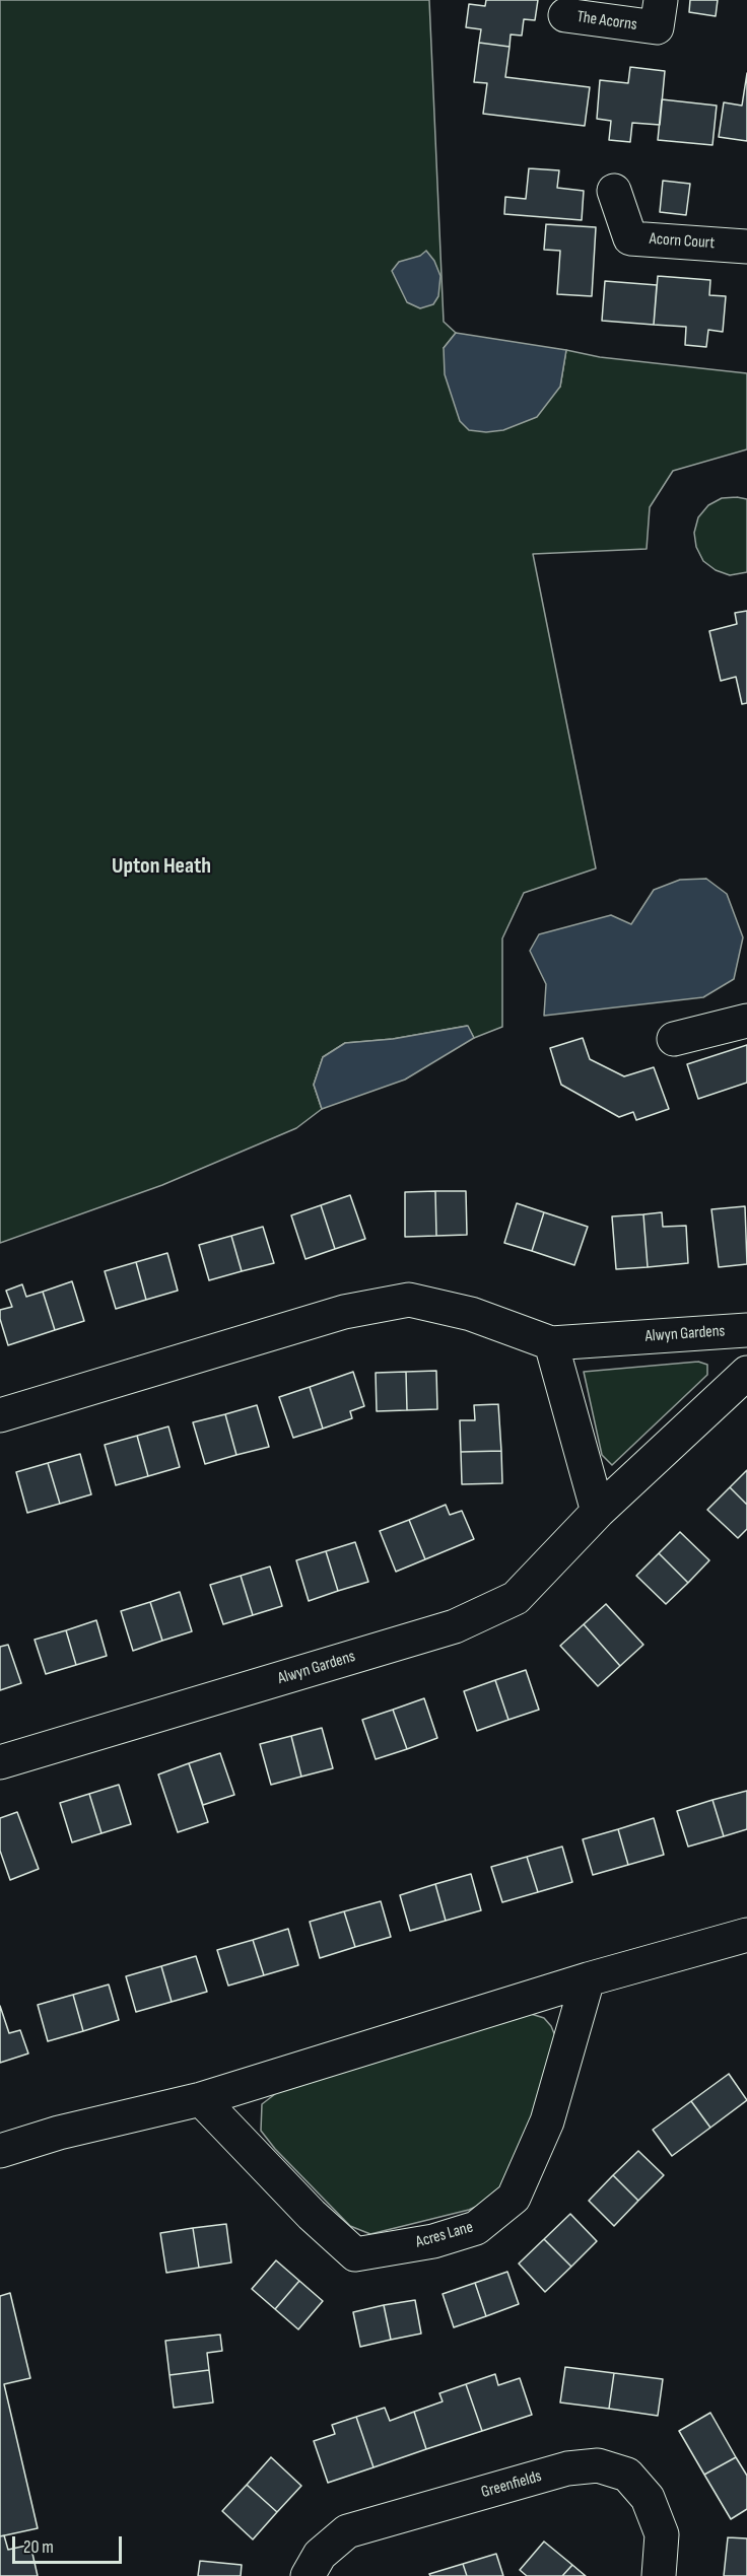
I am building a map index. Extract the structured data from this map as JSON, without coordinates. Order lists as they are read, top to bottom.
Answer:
{
  "streets": {
    "street": [
      "The Acorns",
      "Acorn Court",
      "Alwyn Gardens",
      "Acres Lane",
      "Greenfields"
    ]
  },
  "districts": ["Upton Heath"],
  "scale_bar": "20 m"
}
